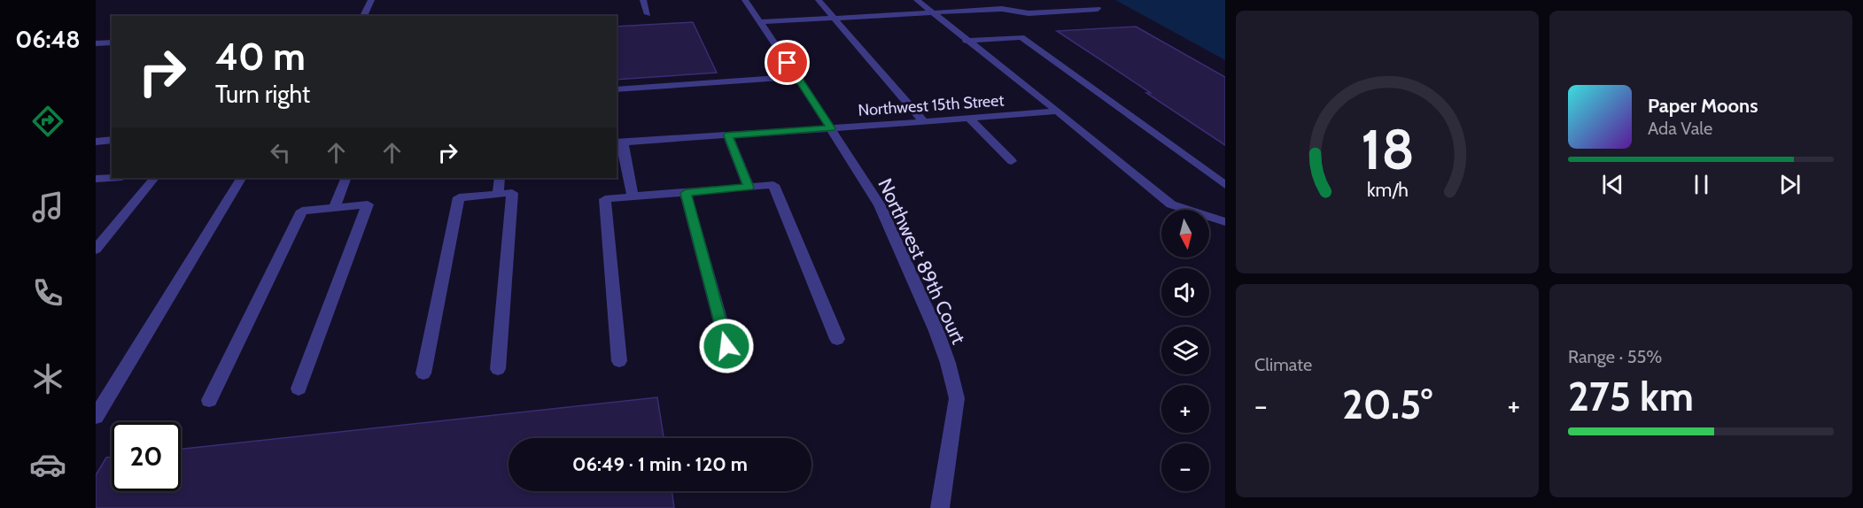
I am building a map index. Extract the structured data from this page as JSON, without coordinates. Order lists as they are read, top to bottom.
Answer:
{
  "streets": {
    "street": ["Northwest 15th Street", "Northwest 89th Court"]
  },
  "crossings": [
    ["Northwest 15th Street", "Northwest 89th Court"]
  ],
  "north": "bottom",
  "page": {
    "tabs": "06:48",
    "turn": ["40 m", "Turn right"],
    "song": ["Paper Moons", "Ada Vale"],
    "map_buttons": ["+", "−"],
    "tile": [
      "Climate",
      ["Range · 55%", "275 km"]
    ],
    "heat": ["−", "20.5°", "+"],
    "limit": "20",
    "trip": "06:49 · 1 min · 120 m",
    "gauge": ["18", "km/h"]
  }
}
